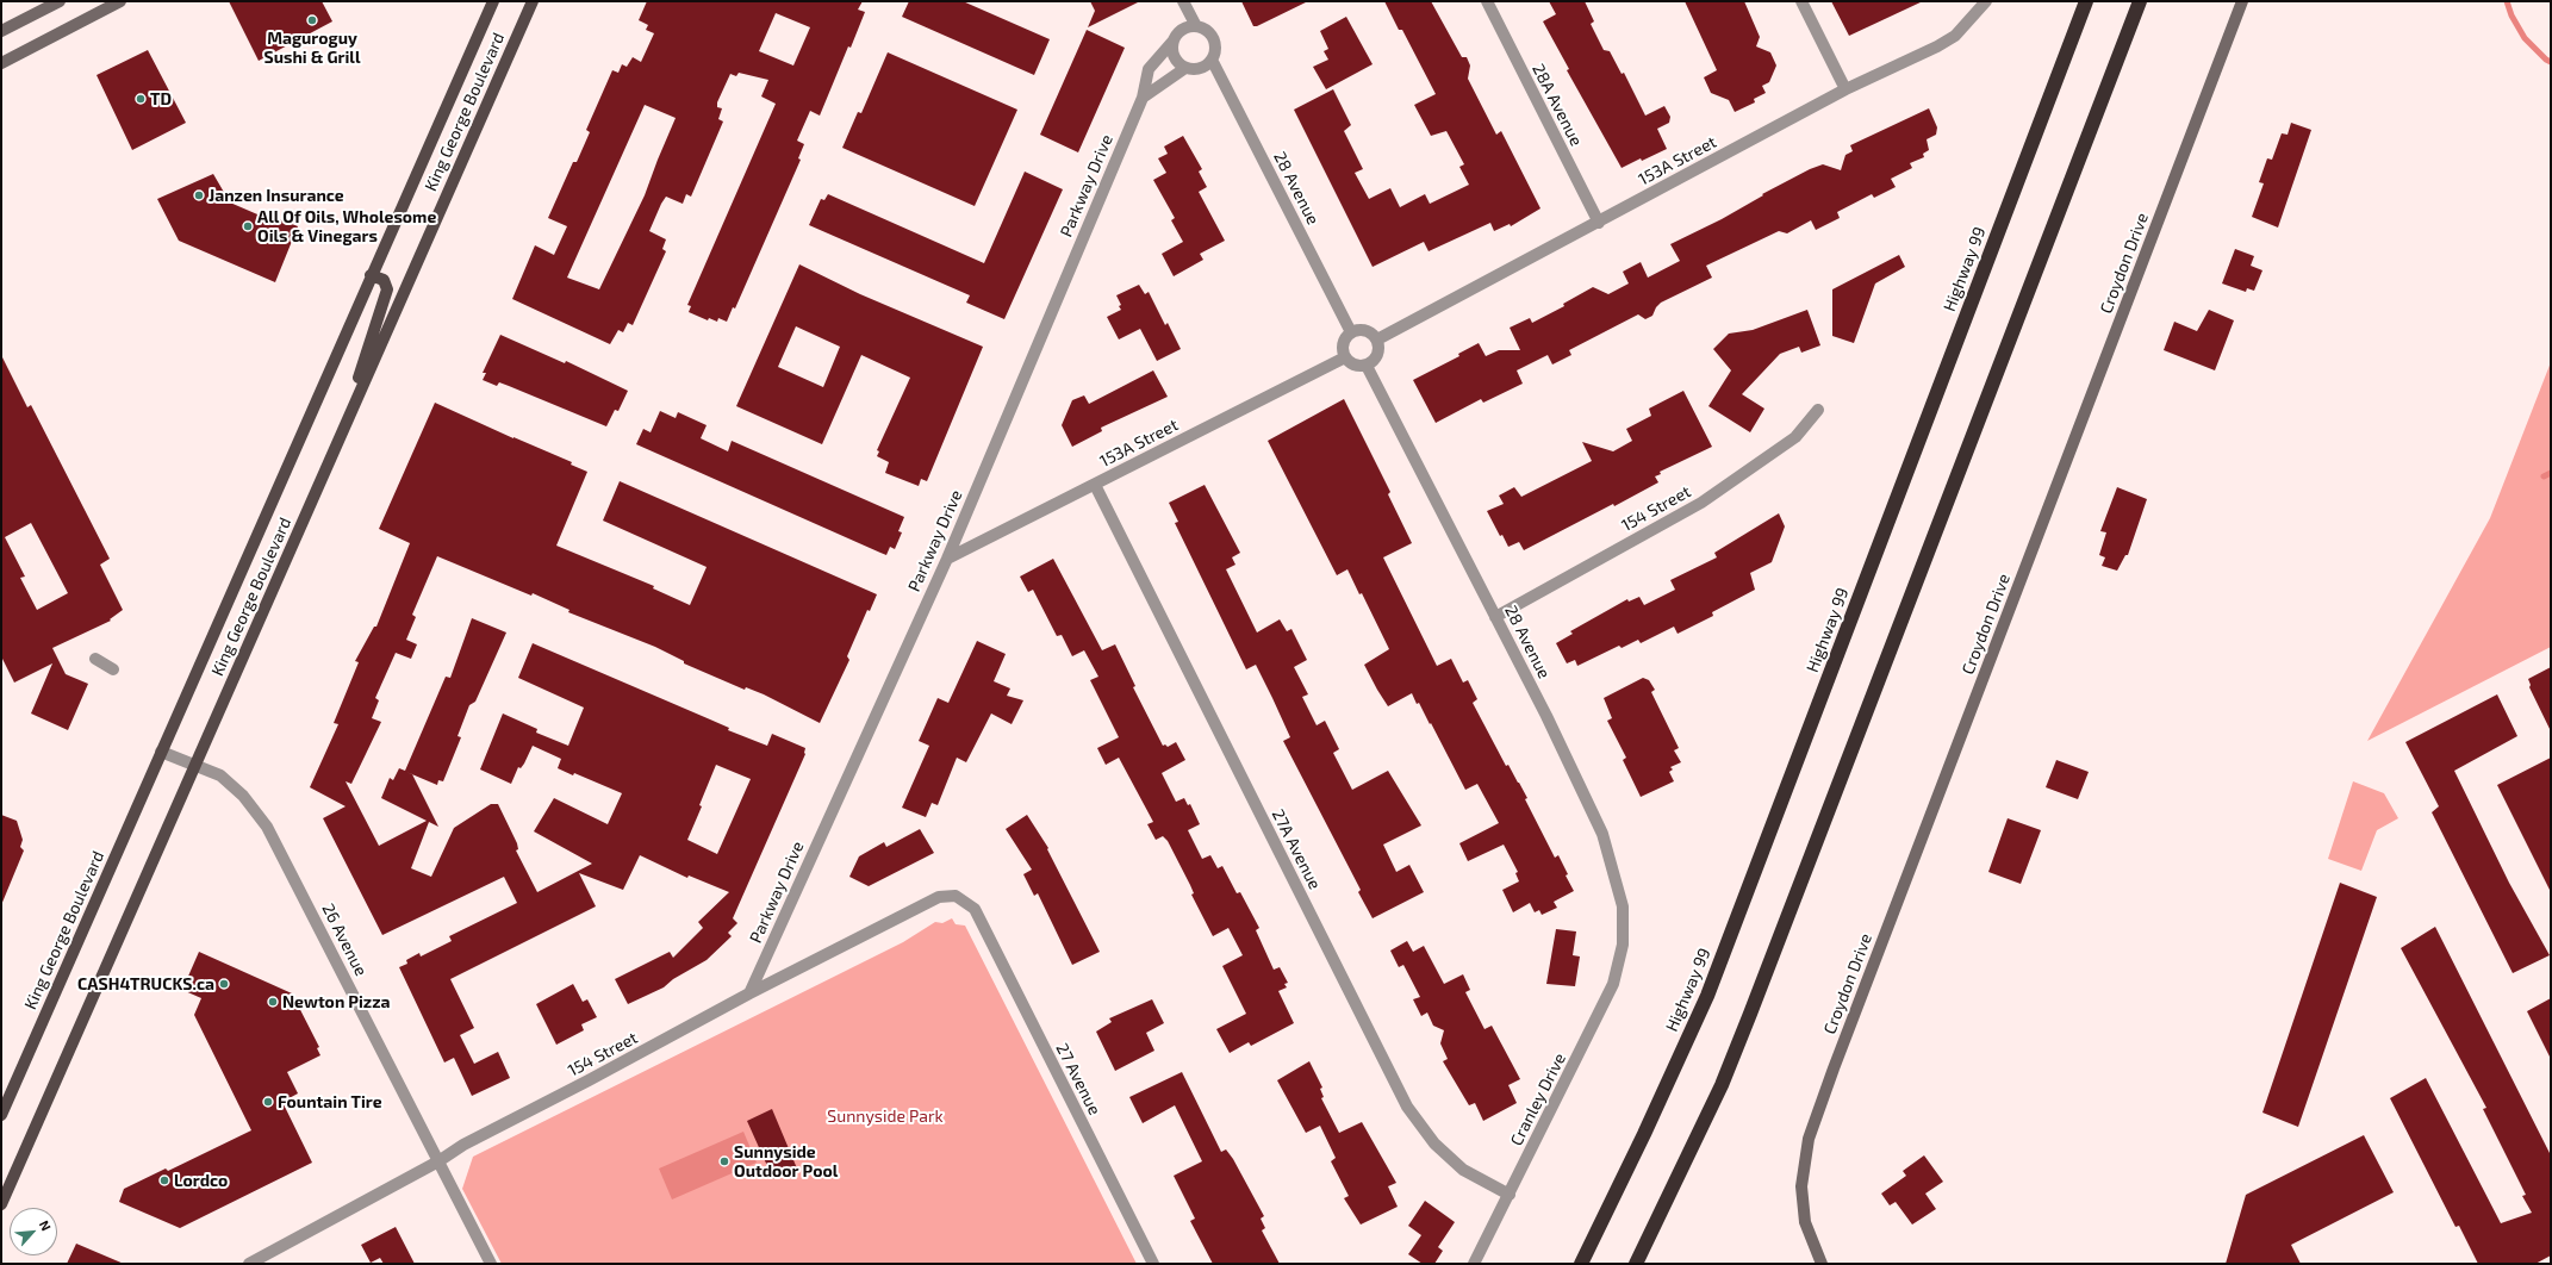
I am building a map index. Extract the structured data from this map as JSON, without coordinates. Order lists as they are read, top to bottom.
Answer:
{
  "streets": {
    "highway": ["Highway 99"],
    "main road": ["King George Boulevard"],
    "street": [
      "28A Avenue",
      "153A Street",
      "Parkway Drive",
      "28 Avenue",
      "Croydon Drive",
      "154 Street",
      "27A Avenue",
      "26 Avenue",
      "27 Avenue",
      "Cranley Drive"
    ]
  },
  "crossings": [
    ["28A Avenue", "153A Street"],
    ["King George Boulevard", "26 Avenue"],
    ["153A Street", "Parkway Drive"],
    ["153A Street", "28 Avenue"],
    ["153A Street", "27A Avenue"],
    ["Parkway Drive", "28 Avenue"],
    ["Parkway Drive", "154 Street"],
    ["28 Avenue", "154 Street"],
    ["28 Avenue", "Cranley Drive"],
    ["154 Street", "26 Avenue"],
    ["154 Street", "27 Avenue"],
    ["27A Avenue", "Cranley Drive"]
  ],
  "parks": ["Sunnyside Park"],
  "places": [
    "Maguroguy Sushi & Grill",
    "TD",
    "Janzen Insurance",
    "All Of Oils, Wholesome Oils & Vinegars",
    "CASH4TRUCKS.ca",
    "Newton Pizza",
    "Fountain Tire",
    "Sunnyside Outdoor Pool",
    "Lordco"
  ],
  "north": "top right"
}
